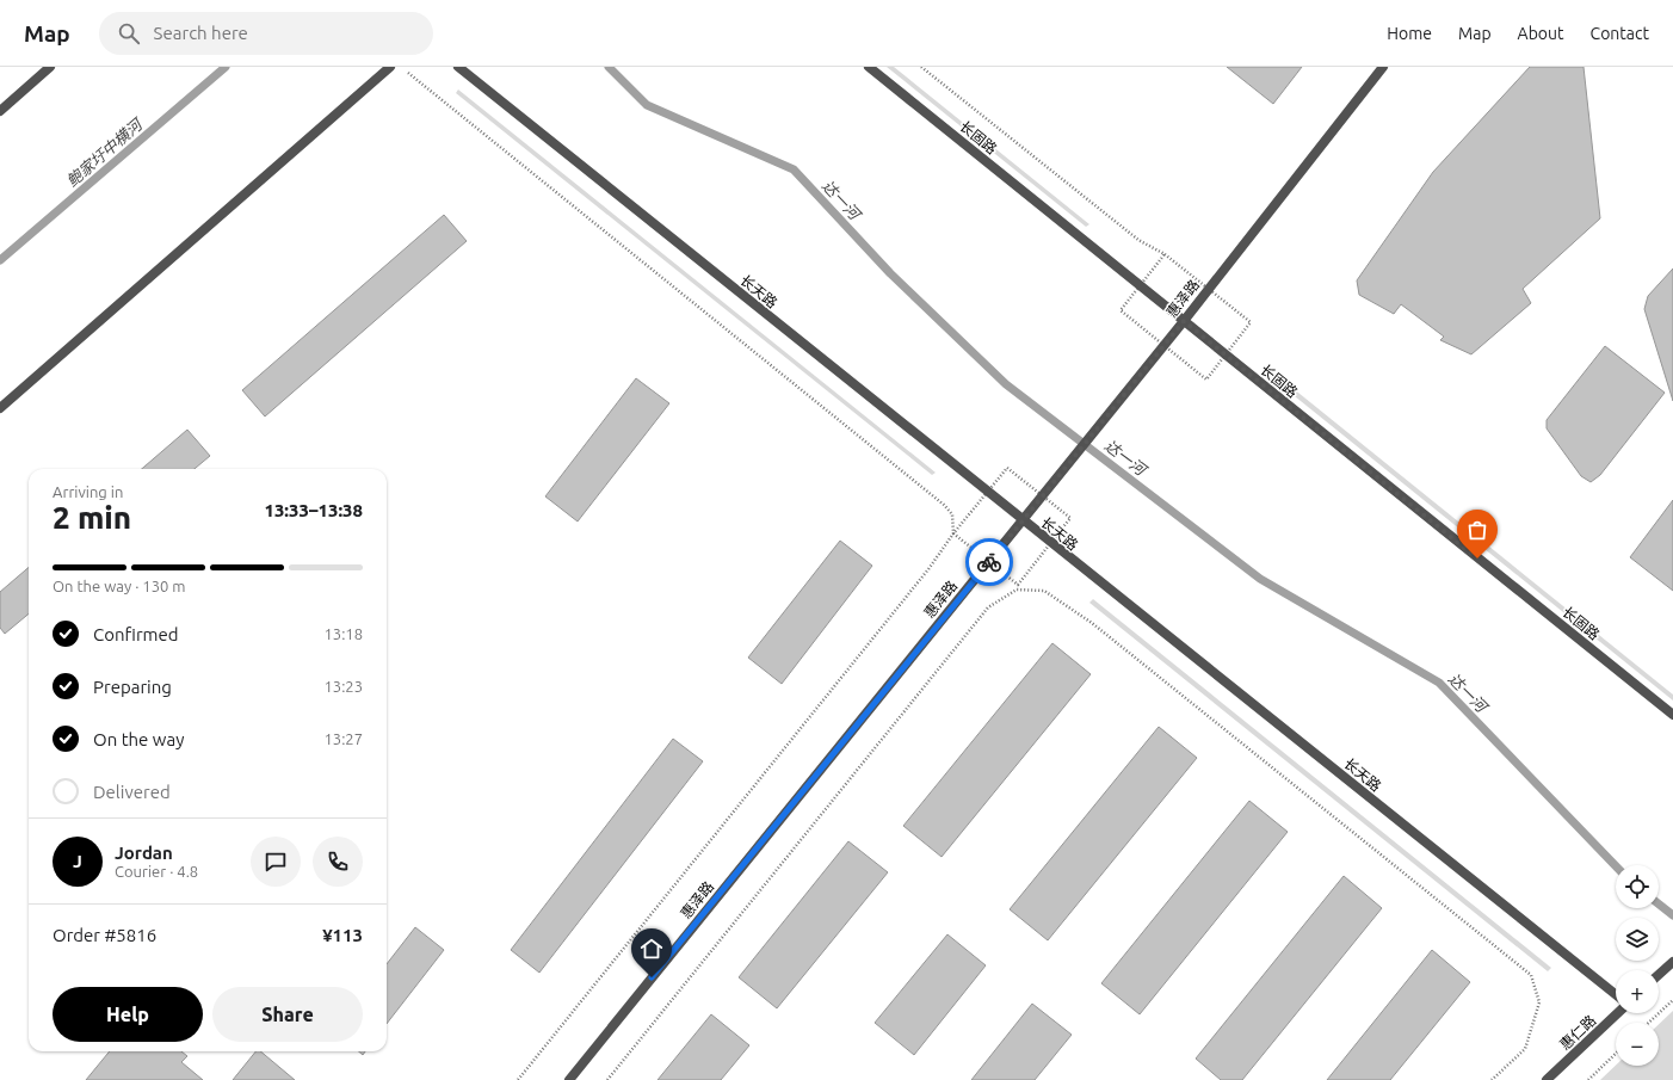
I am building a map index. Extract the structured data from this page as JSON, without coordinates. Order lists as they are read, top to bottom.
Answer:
{
  "streets": {
    "street": [
      "长固路",
      "长天路",
      "惠泽路",
      "惠仁路"
    ]
  },
  "crossings": [
    ["长固路", "惠泽路"],
    ["长天路", "惠泽路"]
  ],
  "water": ["鲍家圩中横河", "达一河"],
  "page": {
    "header": "Map",
    "search": "Search here",
    "nav": [
      "Home",
      "Map",
      "About",
      "Contact"
    ],
    "heading": ["2 min", "Arriving in", "13:33–13:38"],
    "panel": [
      "Jordan",
      "Courier · 4.8",
      "Order #5816",
      "¥113"
    ],
    "bar": "On the way · 130 m",
    "list": [
      ["Confirmed", "13:18"],
      ["Preparing", "13:23"],
      ["On the way", "13:27"],
      "Delivered"
    ],
    "round": "J",
    "map_buttons": ["+", "−"],
    "buttons": ["Help", "Share"]
  }
}
